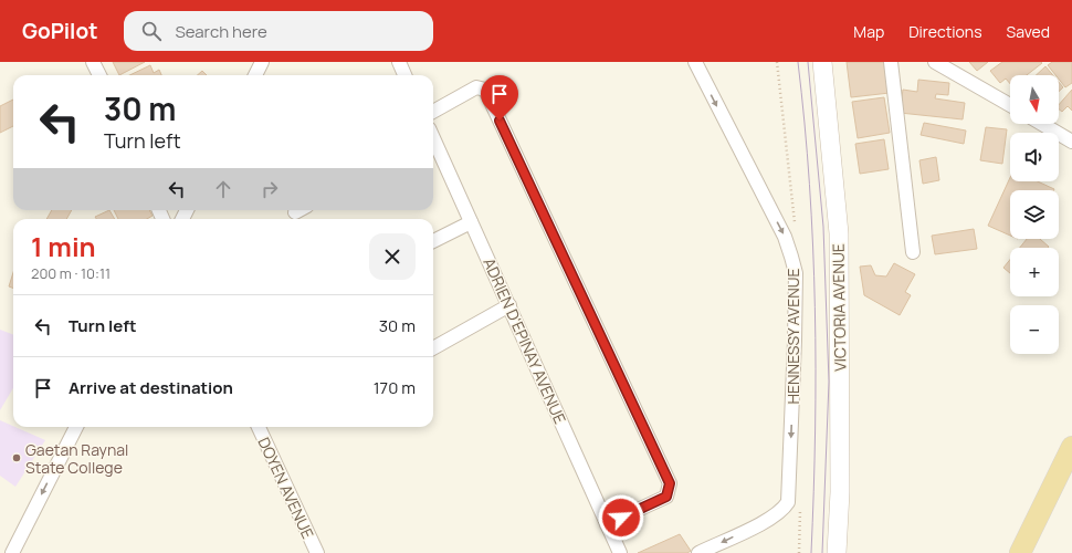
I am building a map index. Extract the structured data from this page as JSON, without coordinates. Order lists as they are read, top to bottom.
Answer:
{
  "streets": {
    "main road": ["VICTORIA AVENUE"],
    "street": ["HENNESSY AVENUE", "ADRIEN D'EPINAY AVENUE", "DOYEN AVENUE"]
  },
  "one_way": ["HENNESSY AVENUE"],
  "places": ["Gaetan Raynal State College"],
  "north": "bottom",
  "page": {
    "header": "GoPilot",
    "search": "Search here",
    "nav": ["Map", "Directions", "Saved"],
    "map_buttons": ["+", "−"],
    "turn": ["30 m", "Turn left"],
    "heading": ["1 min", "200 m · 10:11"],
    "list": [
      {
        "name": "Turn left",
        "value": "30 m"
      },
      {
        "name": "Arrive at destination",
        "value": "170 m"
      }
    ]
  }
}
